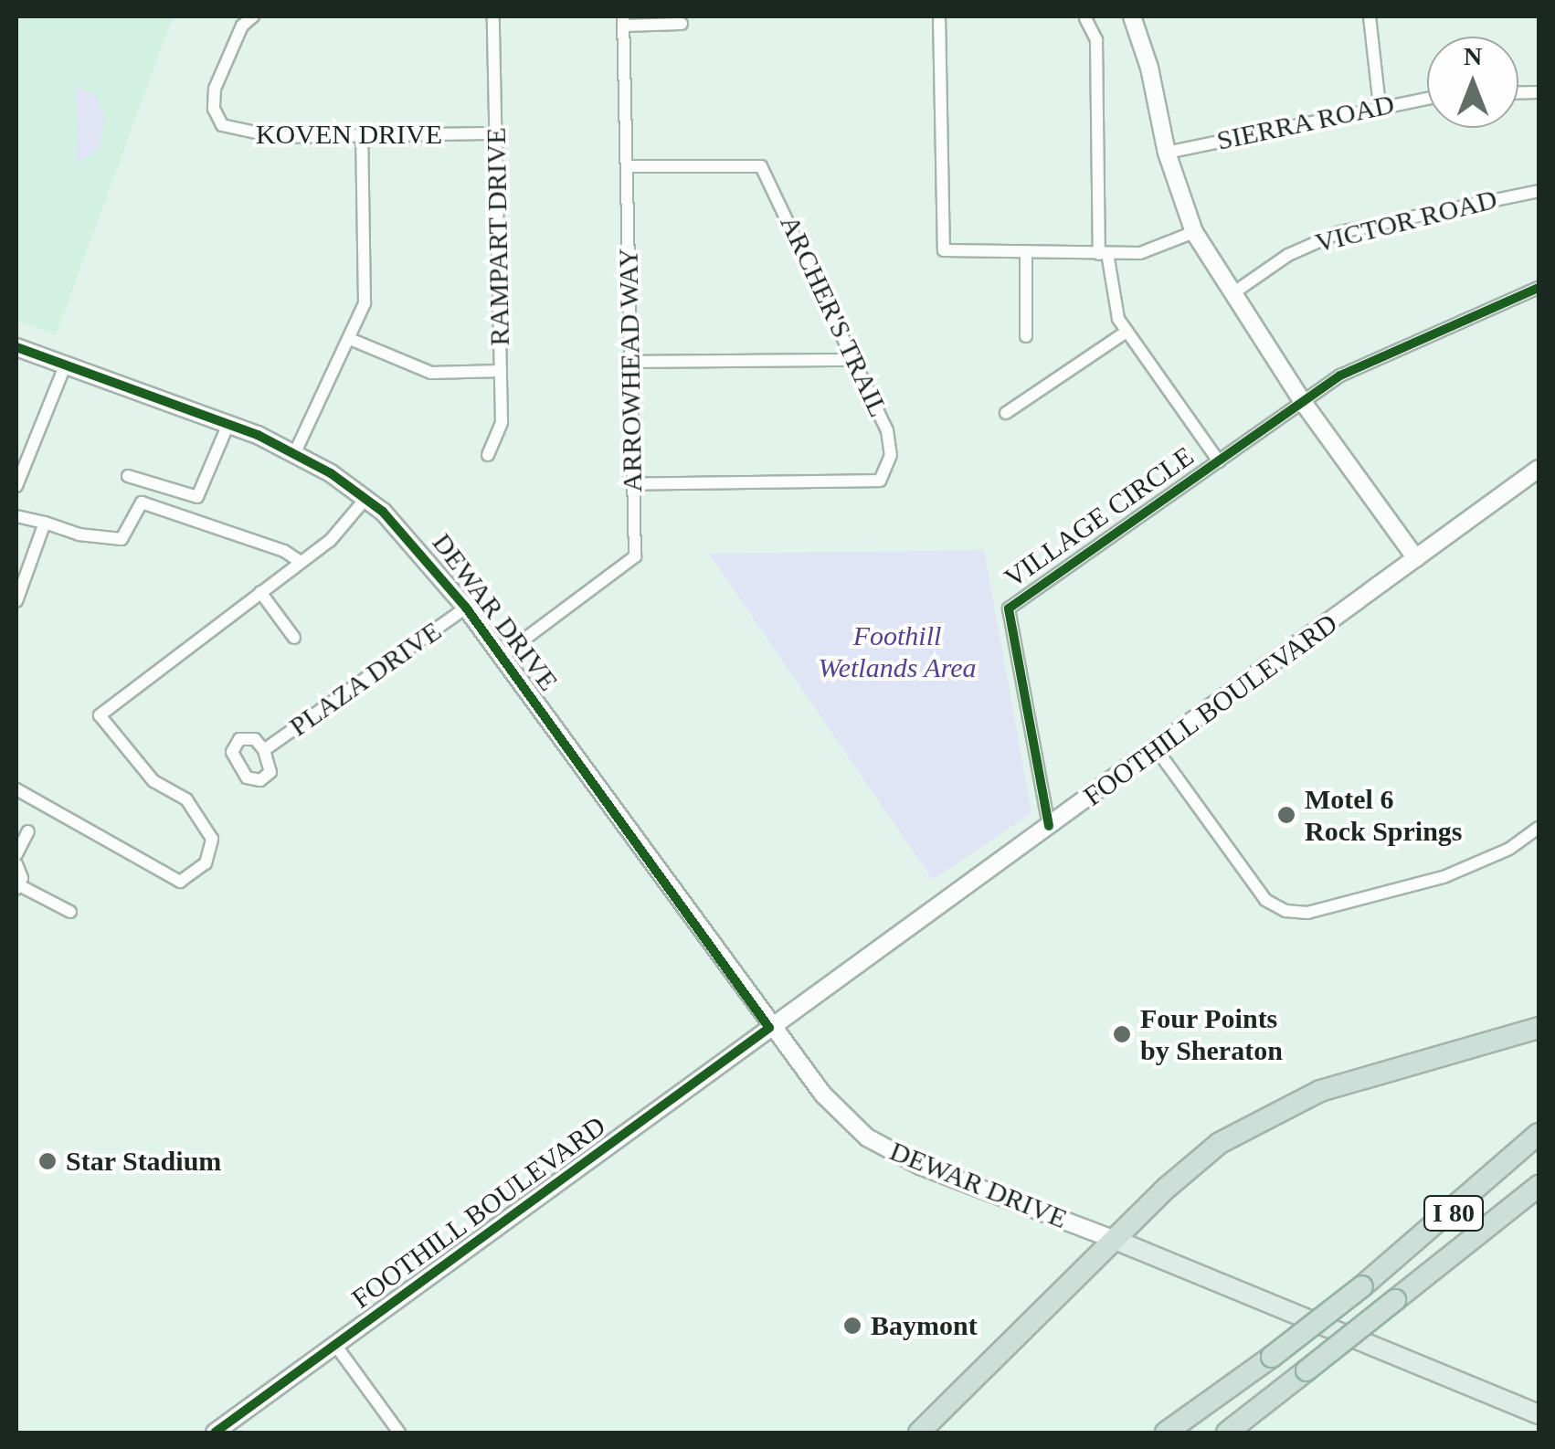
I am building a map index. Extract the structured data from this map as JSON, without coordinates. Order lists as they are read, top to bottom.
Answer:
{
  "streets": {
    "highway": ["I 80"],
    "main road": ["DEWAR DRIVE"],
    "street": [
      "SIERRA ROAD",
      "KOVEN DRIVE",
      "VICTOR ROAD",
      "RAMPART DRIVE",
      "ARCHER'S TRAIL",
      "ARROWHEAD WAY",
      "VILLAGE CIRCLE",
      "PLAZA DRIVE",
      "FOOTHILL BOULEVARD"
    ]
  },
  "crossings": [
    ["KOVEN DRIVE", "RAMPART DRIVE"],
    ["ARCHER'S TRAIL", "ARROWHEAD WAY"],
    ["ARROWHEAD WAY", "DEWAR DRIVE"],
    ["VILLAGE CIRCLE", "FOOTHILL BOULEVARD"],
    ["DEWAR DRIVE", "PLAZA DRIVE"],
    ["DEWAR DRIVE", "FOOTHILL BOULEVARD"]
  ],
  "parks": ["Foothill Wetlands Area"],
  "places": [
    "Motel 6 Rock Springs",
    "Four Points by Sheraton",
    "Star Stadium",
    "Baymont"
  ],
  "north": "top"
}
